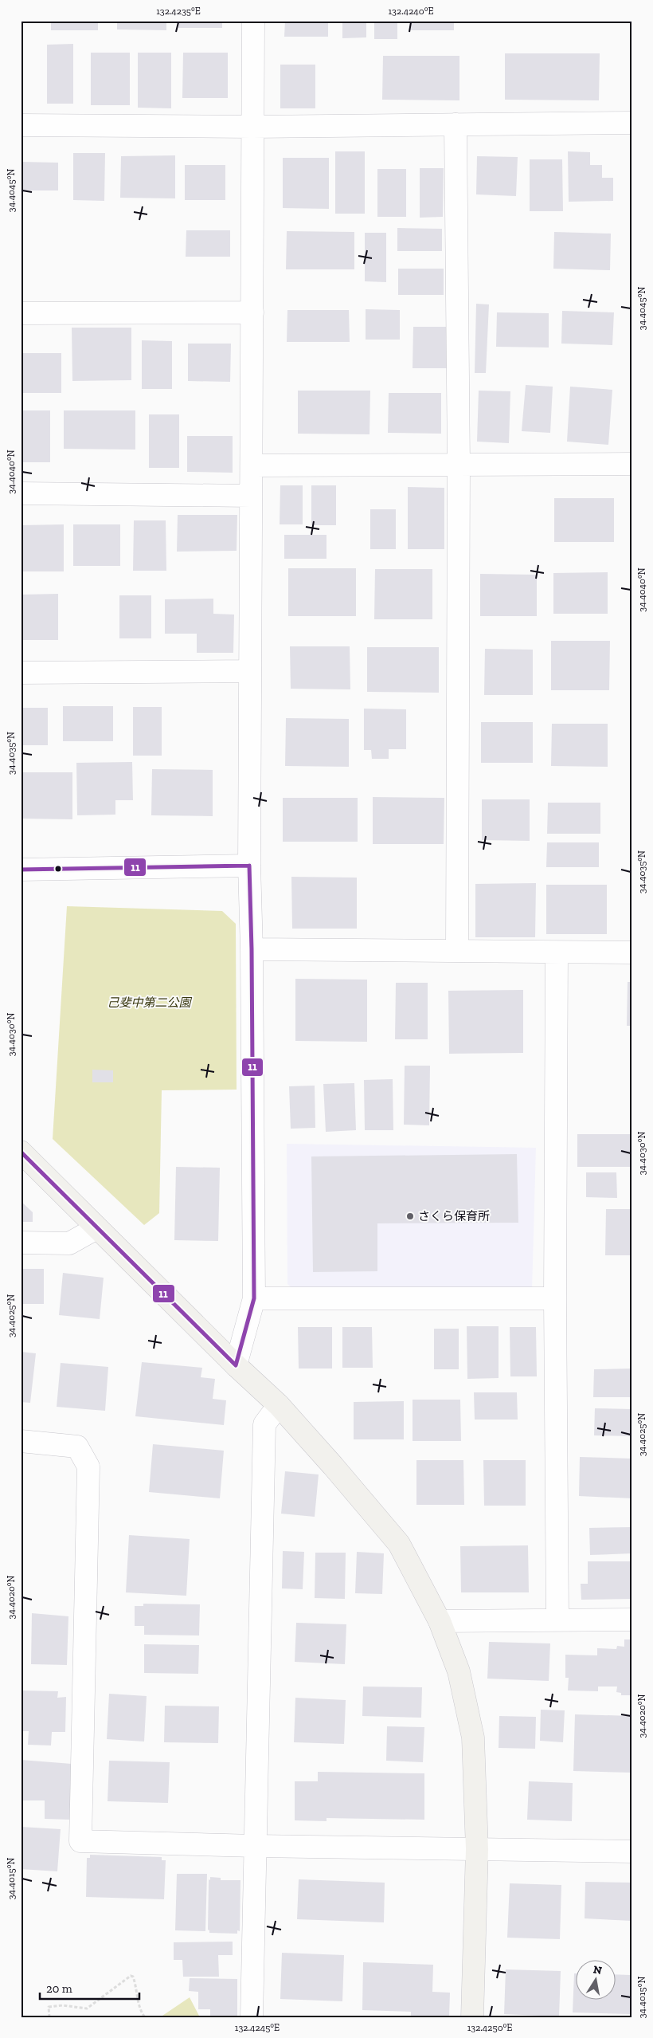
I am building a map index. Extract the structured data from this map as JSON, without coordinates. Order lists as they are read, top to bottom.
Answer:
{
  "parks": ["己斐中第二公園"],
  "places": ["さくら保育所"],
  "lines": ["transit line 11"],
  "scale_bar": "20 m",
  "north": "top",
  "coordinates": [
    "132.4235°E",
    "132.4240°E",
    "34.4045°N",
    "34.4040°N",
    "34.4035°N",
    "34.4030°N",
    "34.4025°N",
    "34.4020°N",
    "34.4015°N",
    "132.4245°E",
    "132.4250°E"
  ]
}
